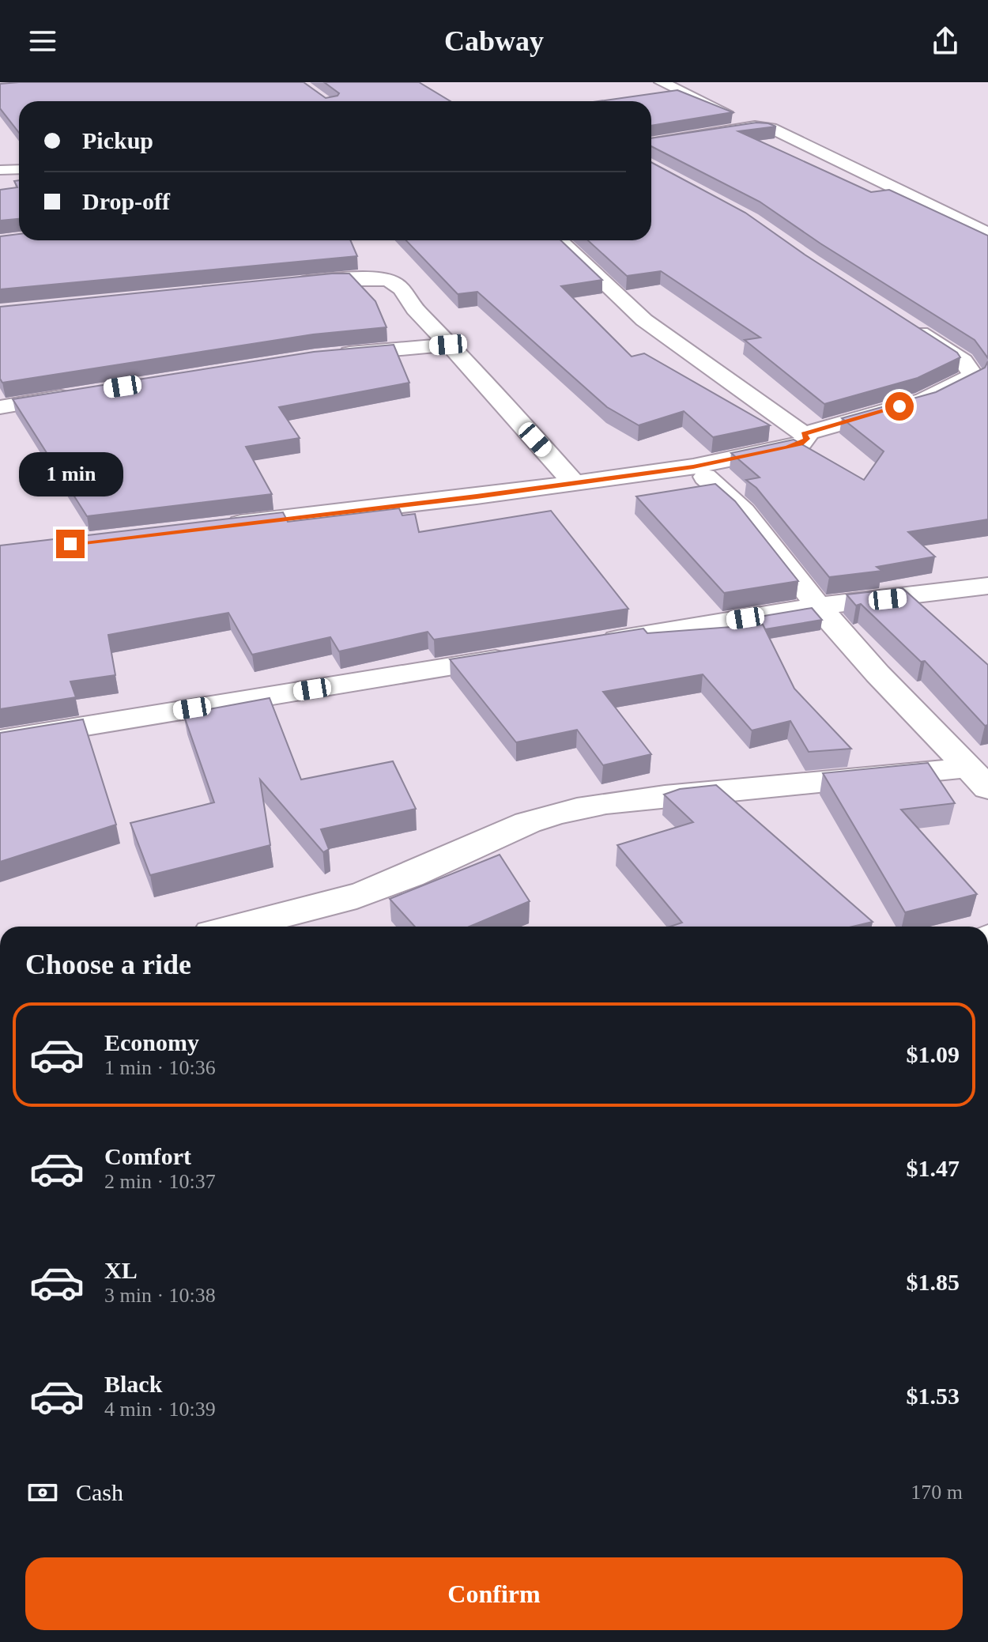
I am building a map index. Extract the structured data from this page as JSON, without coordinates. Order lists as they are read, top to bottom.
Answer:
{
  "page": {
    "header": "Cabway",
    "banner": ["Pickup", "Drop-off"],
    "bubble": "1 min",
    "heading": "Choose a ride",
    "list": [
      {
        "name": "Economy",
        "note": "1 min · 10:36",
        "value": "$1.09"
      },
      {
        "name": "Comfort",
        "note": "2 min · 10:37",
        "value": "$1.47"
      },
      {
        "name": "XL",
        "note": "3 min · 10:38",
        "value": "$1.85"
      },
      {
        "name": "Black",
        "note": "4 min · 10:39",
        "value": "$1.53"
      }
    ],
    "pay": ["Cash", "170 m"],
    "buttons": "Confirm"
  }
}
